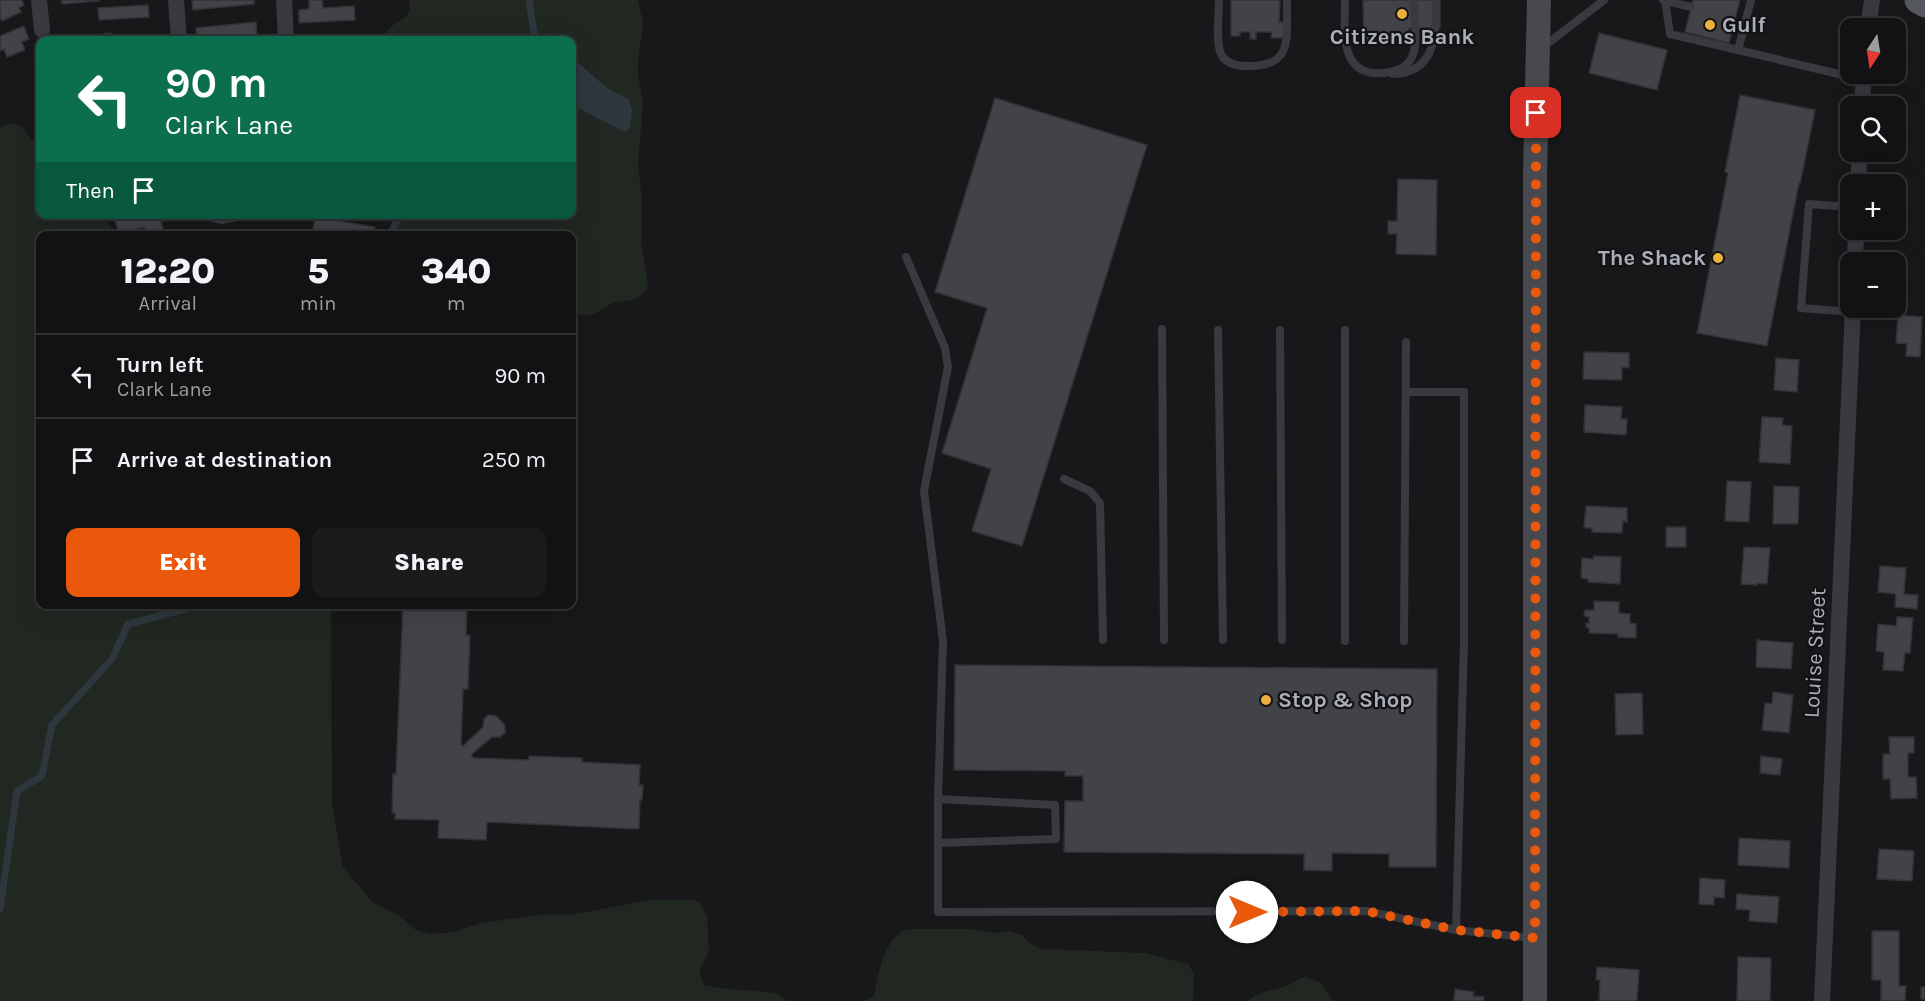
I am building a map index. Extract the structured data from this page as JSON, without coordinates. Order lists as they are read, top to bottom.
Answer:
{
  "streets": {
    "street": ["Louise Street"]
  },
  "places": [
    "Citizens Bank",
    "Gulf",
    "The Shack",
    "Stop & Shop"
  ],
  "north": "bottom",
  "page": {
    "map_buttons": ["+", "−"],
    "turn": ["90 m", "Clark Lane"],
    "then": "Then",
    "eta": [
      "12:20",
      "Arrival",
      "5",
      "min",
      "340",
      "m"
    ],
    "list": [
      {
        "name": "Turn left",
        "note": "Clark Lane",
        "value": "90 m"
      },
      {
        "name": "Arrive at destination",
        "value": "250 m"
      }
    ],
    "buttons": ["Exit", "Share"]
  }
}
